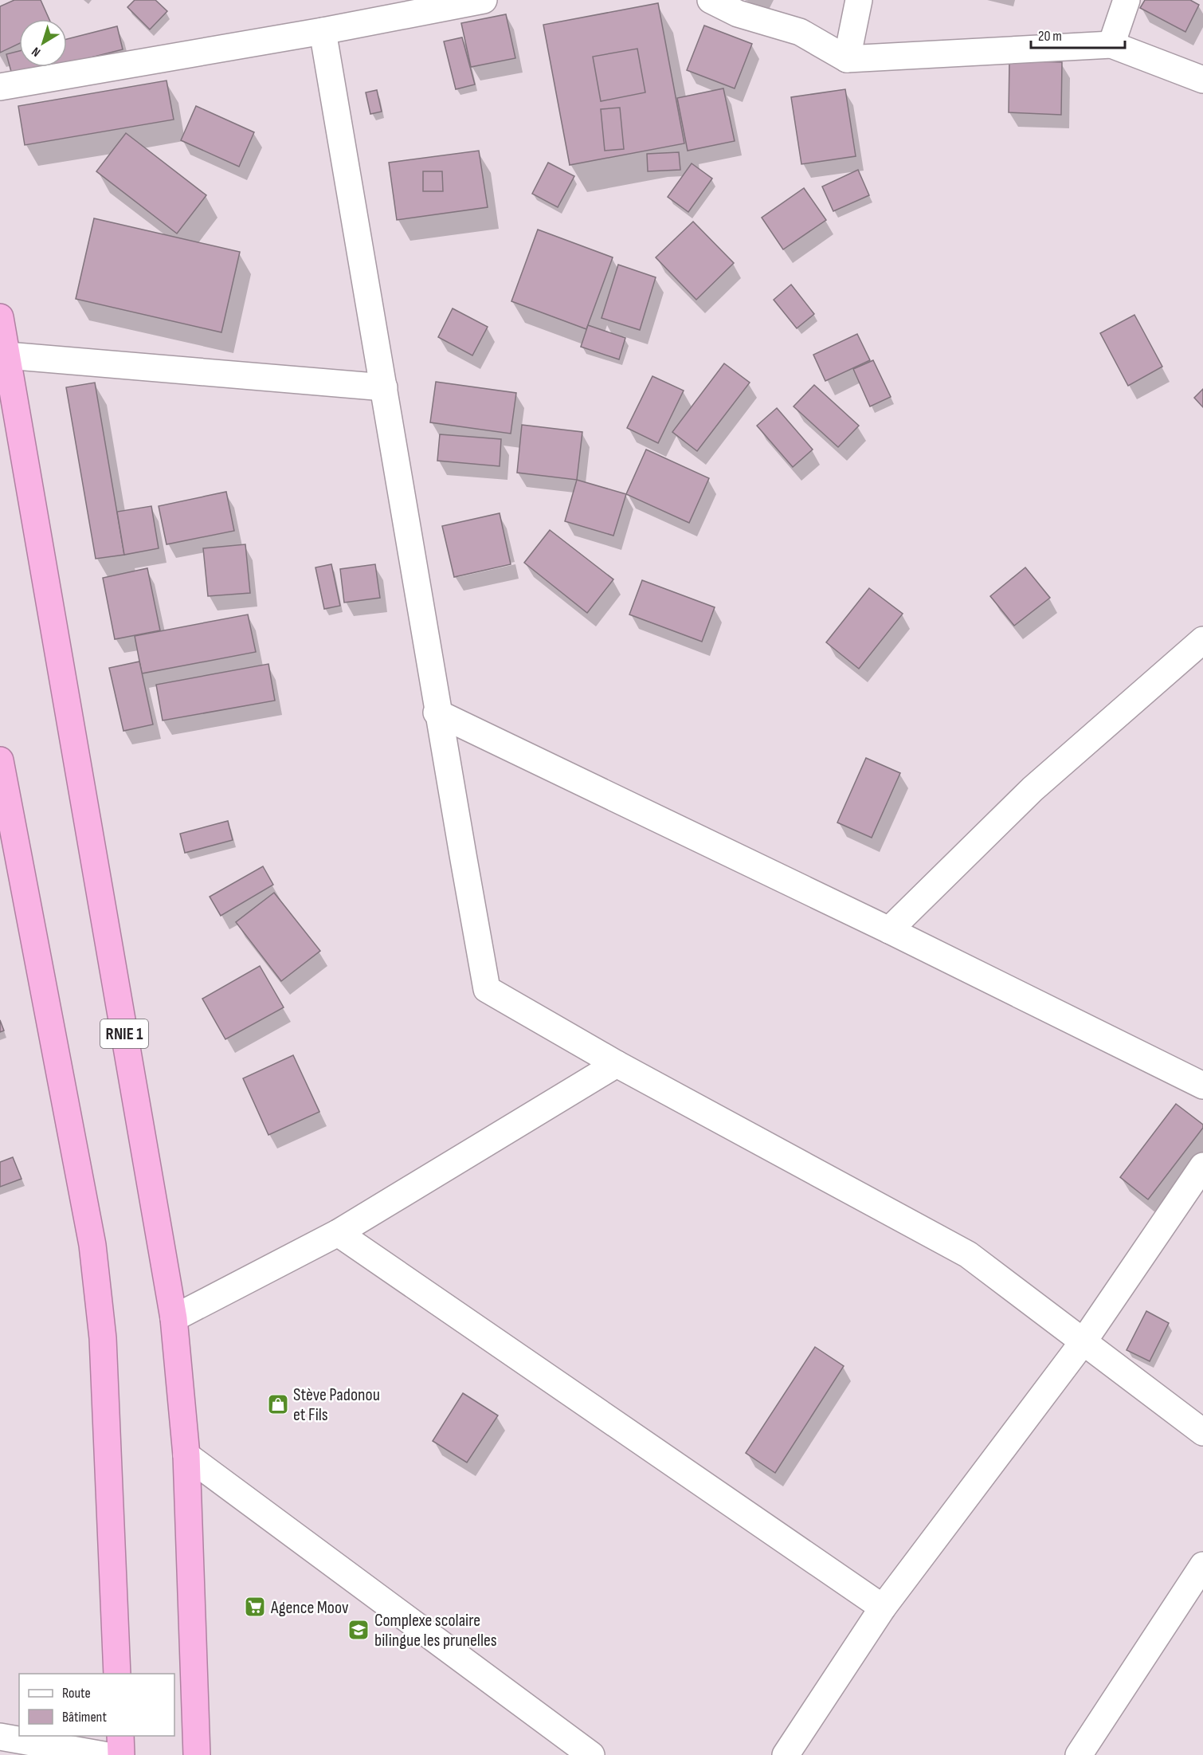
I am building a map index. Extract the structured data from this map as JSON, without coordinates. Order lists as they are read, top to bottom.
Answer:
{
  "streets": {
    "highway": ["RNIE 1"]
  },
  "places": {
    "shop": ["Stève Padonou et Fils"],
    "supermarket": ["Agence Moov"],
    "school or university": ["Complexe scolaire bilingue les prunelles"]
  },
  "legend": ["Route", "Bâtiment"],
  "scale_bar": "20 m",
  "north": "bottom left"
}
